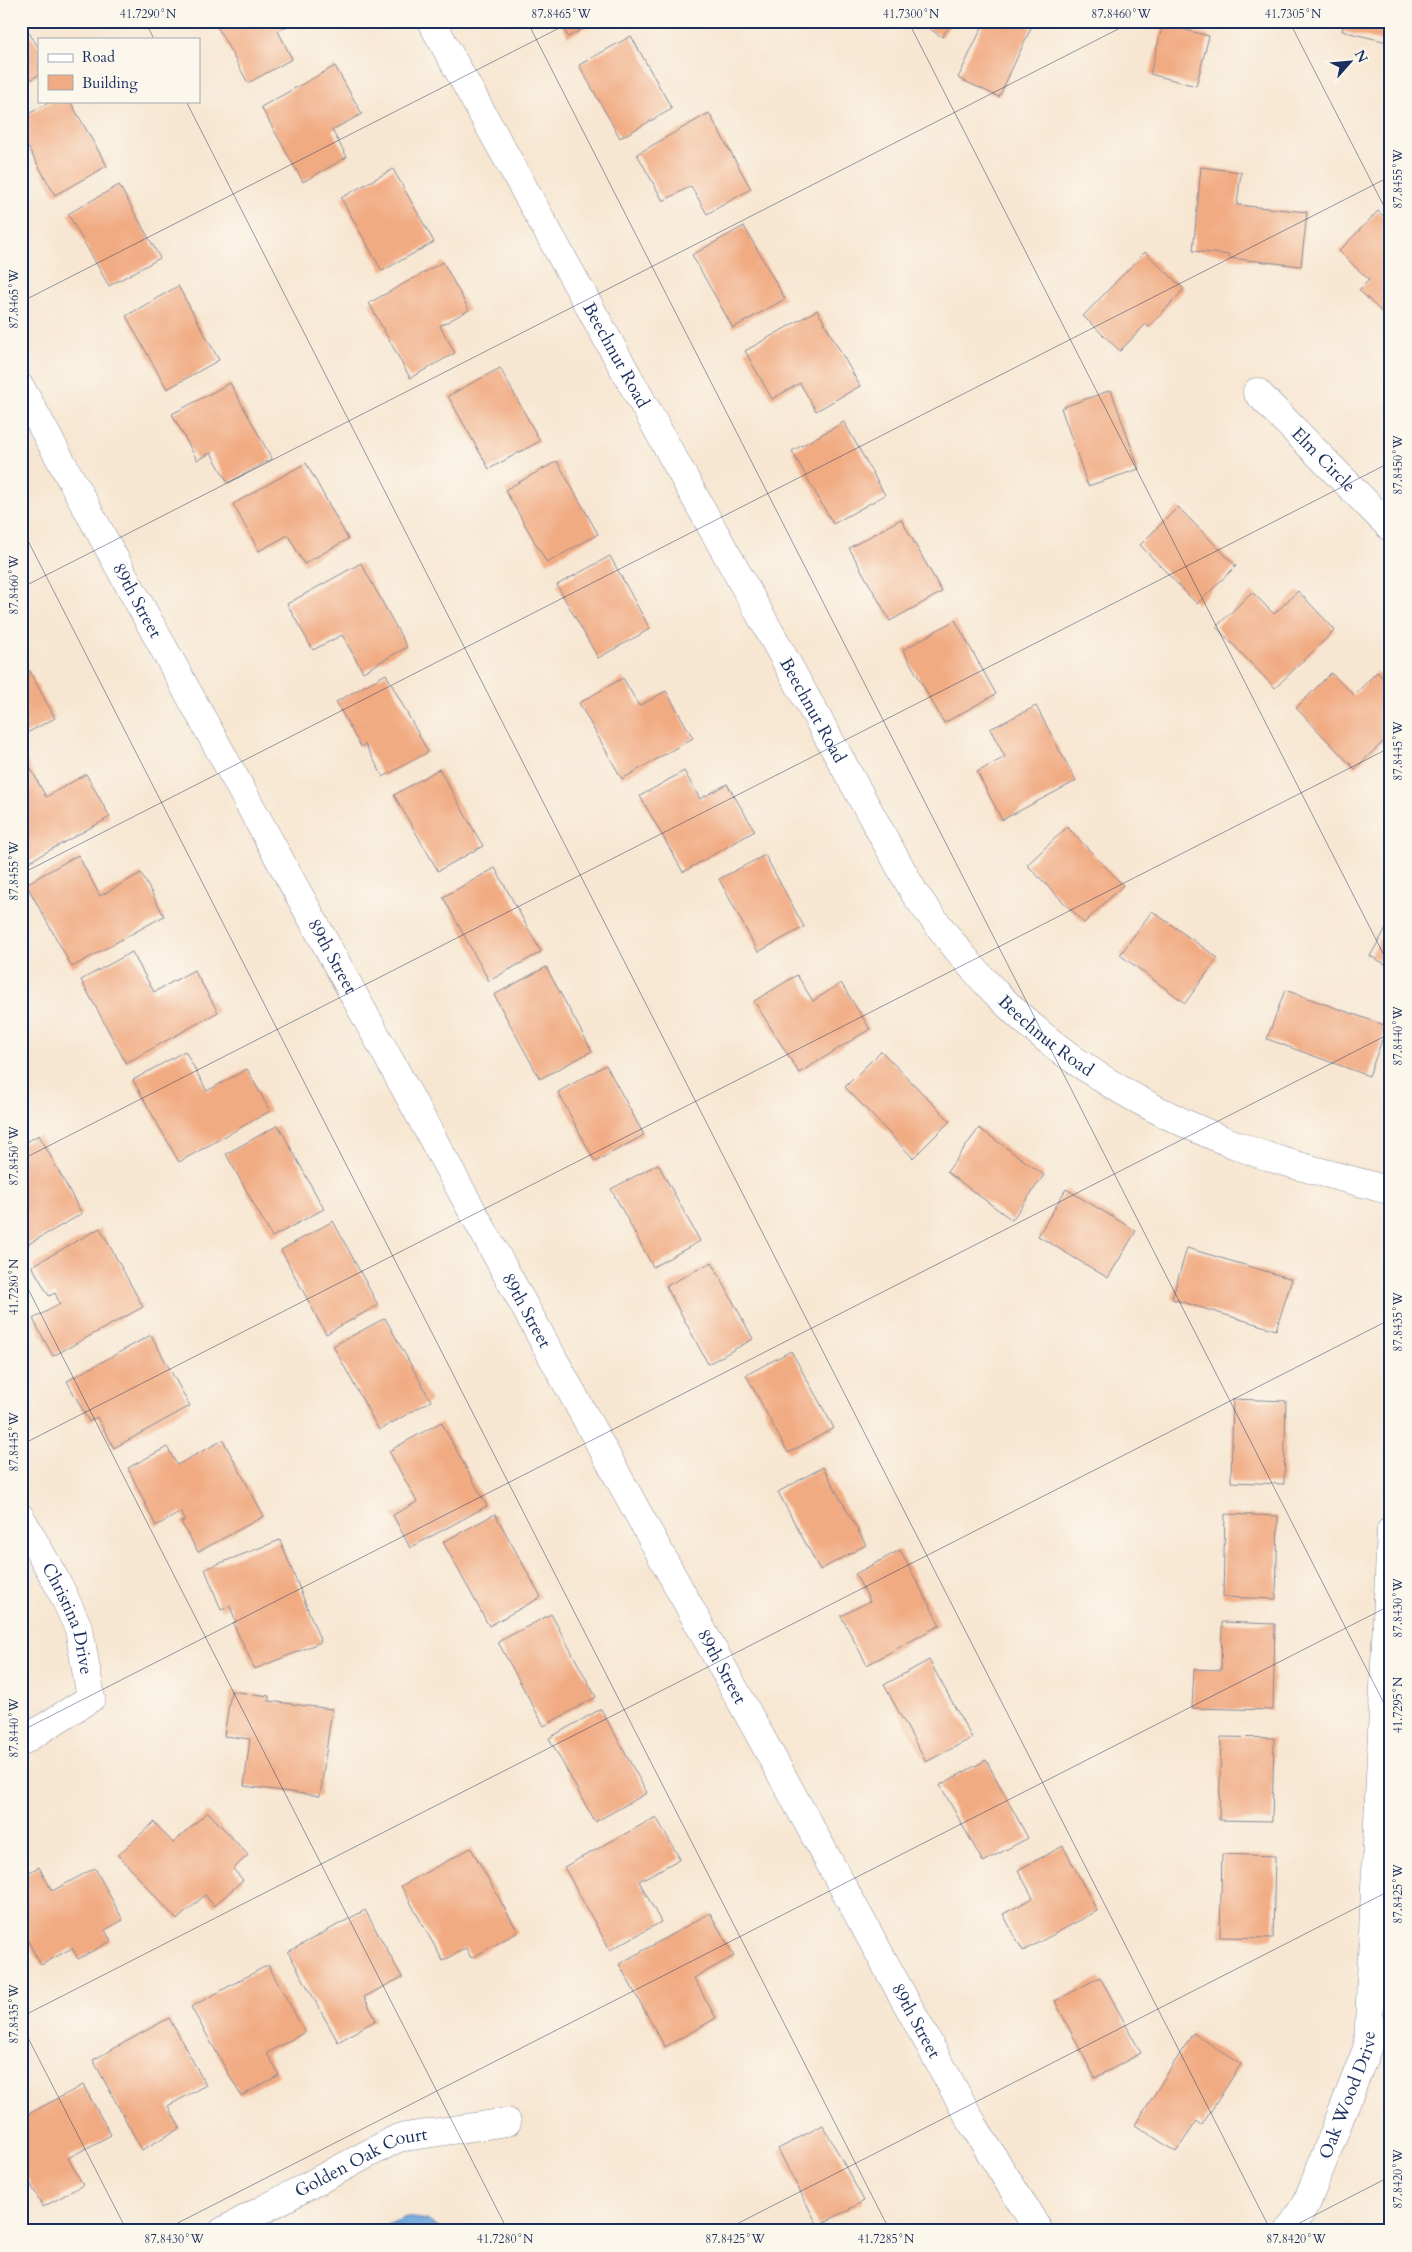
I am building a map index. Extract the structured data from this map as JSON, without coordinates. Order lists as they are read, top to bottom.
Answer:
{
  "streets": {
    "street": [
      "Beechnut Road",
      "Elm Circle",
      "89th Street",
      "Christina Drive",
      "Oak Wood Drive",
      "Golden Oak Court"
    ]
  },
  "legend": ["Road", "Building"],
  "north": "top right",
  "coordinates": [
    "41.7290°N",
    "87.8465°W",
    "41.7300°N",
    "87.8460°W",
    "41.7305°N",
    "87.8455°W",
    "87.8450°W",
    "87.8445°W",
    "87.8440°W",
    "41.7280°N",
    "87.8435°W",
    "87.8430°W",
    "41.7295°N",
    "87.8425°W",
    "87.8420°W",
    "41.7285°N"
  ]
}
